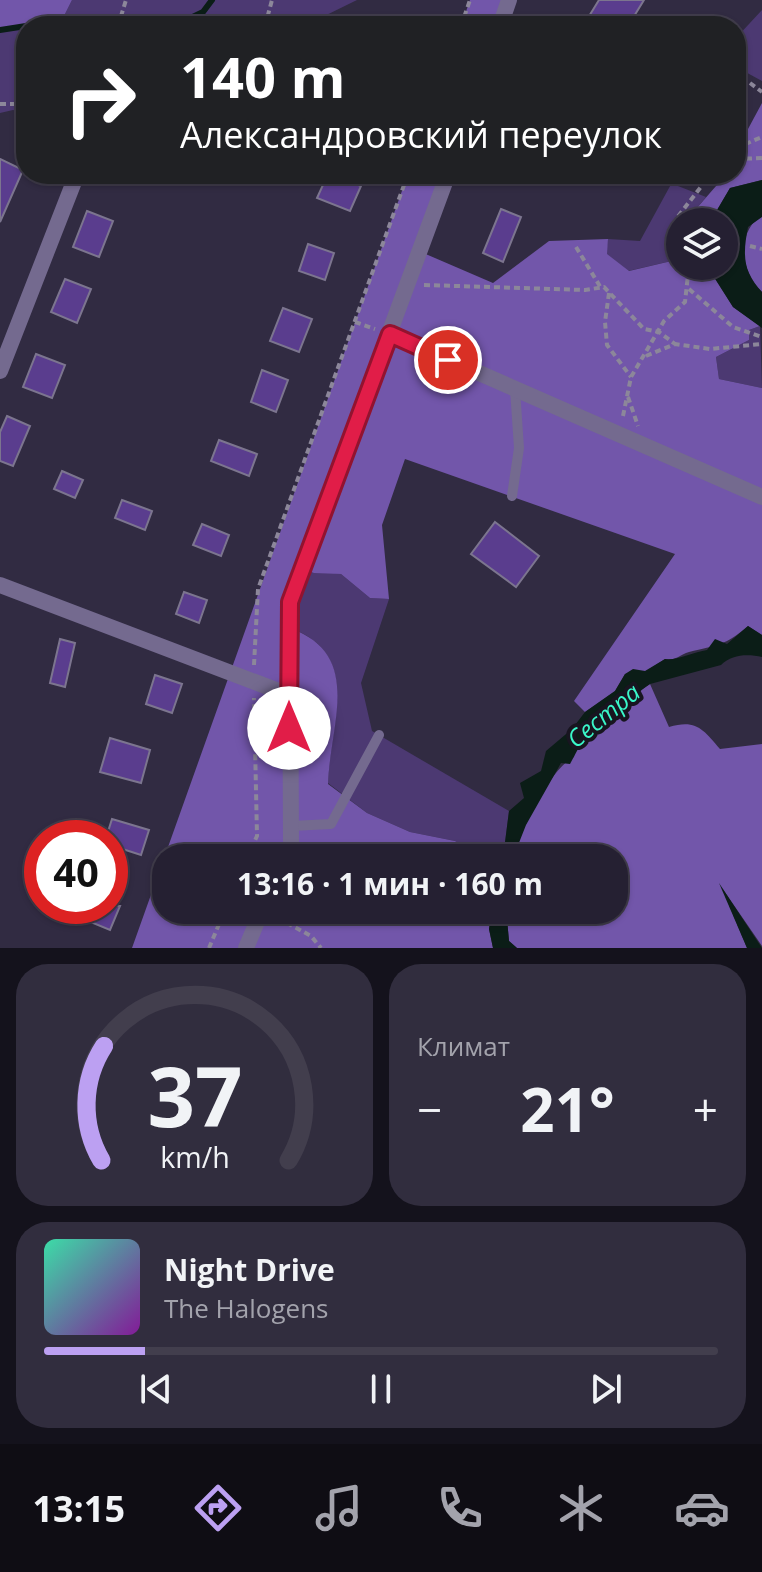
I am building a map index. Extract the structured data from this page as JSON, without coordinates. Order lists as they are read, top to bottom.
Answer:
{
  "water": ["Сестра"],
  "page": {
    "turn": ["140 m", "Александровский переулок"],
    "limit": "40",
    "trip": "13:16 · 1 мин · 160 m",
    "tile": "Климат",
    "heat": ["−", "21°", "+"],
    "song": ["Night Drive", "The Halogens"],
    "tabs": "13:15",
    "gauge": ["37", "km/h"]
  }
}
